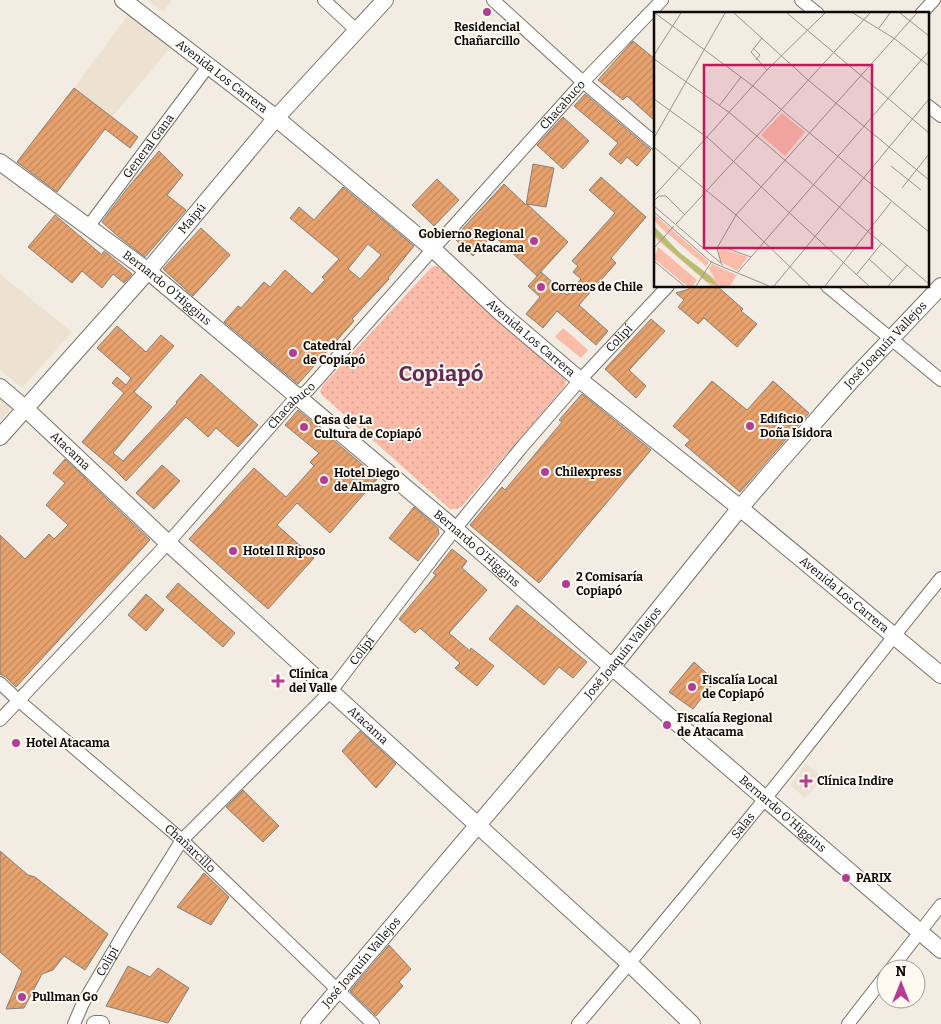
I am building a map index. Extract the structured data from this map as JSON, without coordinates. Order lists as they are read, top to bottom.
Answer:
{
  "streets": {
    "main road": [
      "Avenida Los Carrera",
      "Maipú",
      "Bernardo O'Higgins",
      "José Joaquín Vallejos",
      "Atacama"
    ],
    "street": [
      "Chacabuco",
      "General Gana",
      "Colipí",
      "Salas",
      "Chañarcillo"
    ]
  },
  "crossings": [
    ["Avenida Los Carrera", "Chacabuco"],
    ["Avenida Los Carrera", "General Gana"],
    ["Avenida Los Carrera", "Maipú"],
    ["Avenida Los Carrera", "Colipí"],
    ["Avenida Los Carrera", "José Joaquín Vallejos"],
    ["Avenida Los Carrera", "Salas"],
    ["Chacabuco", "Bernardo O'Higgins"],
    ["Chacabuco", "Atacama"],
    ["Chacabuco", "Chañarcillo"],
    ["General Gana", "Bernardo O'Higgins"],
    ["Maipú", "Bernardo O'Higgins"],
    ["Maipú", "Atacama"],
    ["Bernardo O'Higgins", "Colipí"],
    ["Bernardo O'Higgins", "José Joaquín Vallejos"],
    ["Bernardo O'Higgins", "Salas"],
    ["Colipí", "Atacama"],
    ["Colipí", "Chañarcillo"],
    ["José Joaquín Vallejos", "Atacama"],
    ["José Joaquín Vallejos", "Chañarcillo"],
    ["Atacama", "Salas"]
  ],
  "districts": ["Copiapó"],
  "places": {
    "other": [
      "Residencial Chañarcillo",
      "Gobierno Regional de Atacama",
      "Correos de Chile",
      "Catedral de Copiapó",
      "Edificio Doña Isidora",
      "Casa de La Cultura de Copiapó",
      "Chilexpress",
      "Hotel Diego de Almagro",
      "Hotel Il Riposo",
      "2 Comisaría Copiapó",
      "Fiscalía Local de Copiapó",
      "Fiscalía Regional de Atacama",
      "Hotel Atacama",
      "PARIX",
      "Pullman Go"
    ],
    "health": ["Clínica del Valle", "Clínica Indire"]
  },
  "north": "top"
}
